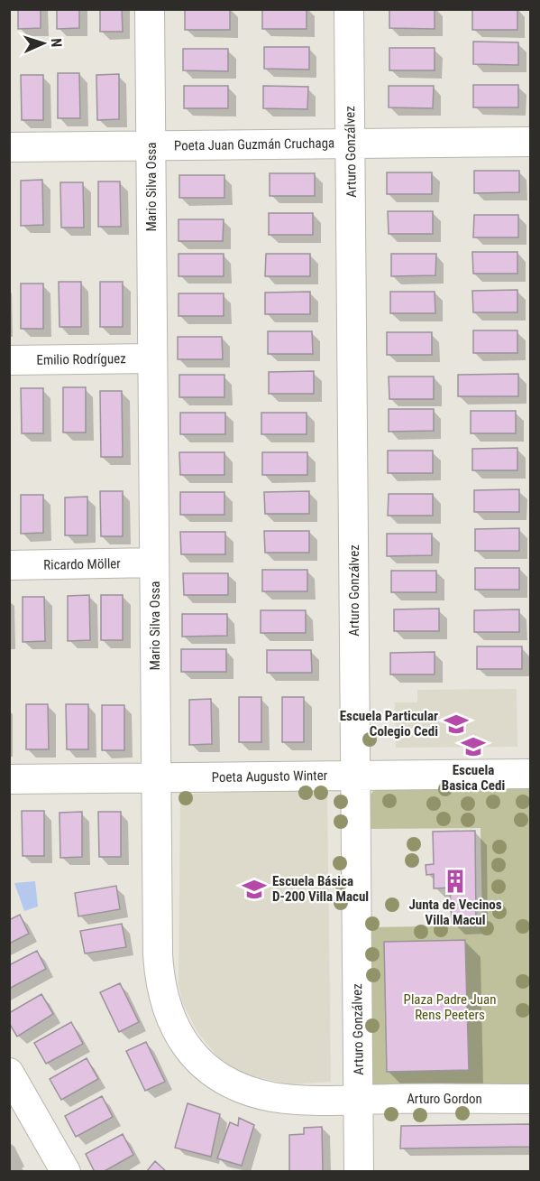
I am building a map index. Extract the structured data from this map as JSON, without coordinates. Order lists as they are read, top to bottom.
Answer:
{
  "streets": {
    "street": [
      "Poeta Juan Guzmán Cruchaga",
      "Arturo Gonzálvez",
      "Mario Silva Ossa",
      "Emilio Rodríguez",
      "Ricardo Möller",
      "Poeta Augusto Winter",
      "Arturo Gordon"
    ]
  },
  "crossings": [
    ["Poeta Juan Guzmán Cruchaga", "Arturo Gonzálvez"],
    ["Poeta Juan Guzmán Cruchaga", "Mario Silva Ossa"],
    ["Arturo Gonzálvez", "Mario Silva Ossa"],
    ["Arturo Gonzálvez", "Poeta Augusto Winter"],
    ["Arturo Gonzálvez", "Arturo Gordon"],
    ["Mario Silva Ossa", "Emilio Rodríguez"],
    ["Mario Silva Ossa", "Ricardo Möller"],
    ["Mario Silva Ossa", "Poeta Augusto Winter"],
    ["Mario Silva Ossa", "Arturo Gordon"]
  ],
  "parks": ["Plaza Padre Juan Rens Peeters"],
  "places": {
    "school or university": ["Escuela Particular Colegio Cedi", "Escuela Basica Cedi", "Escuela Básica D-200 Villa Macul"],
    "building": ["Junta de Vecinos Villa Macul"]
  },
  "north": "right"
}
